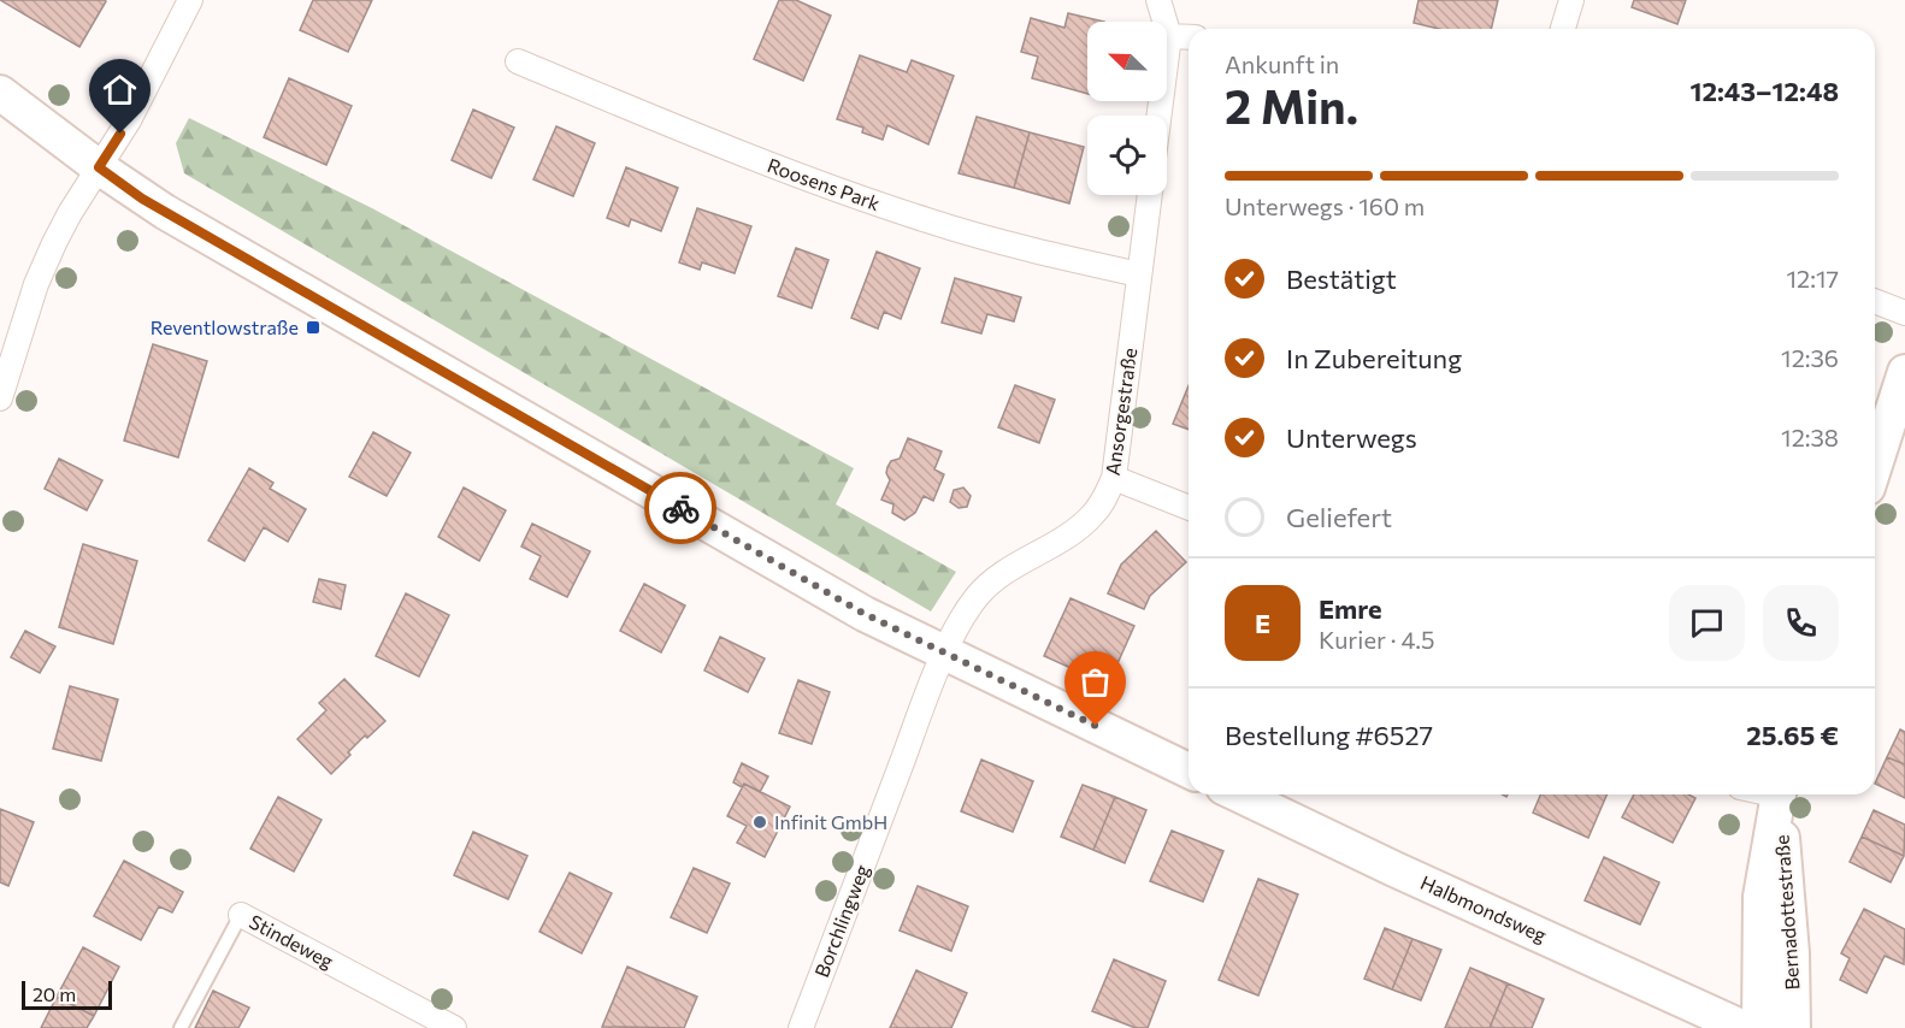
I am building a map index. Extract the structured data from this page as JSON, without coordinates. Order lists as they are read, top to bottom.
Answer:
{
  "streets": {
    "street": [
      "Roosens Park",
      "Ansorgestraße",
      "Halbmondsweg",
      "Bernadottestraße",
      "Borchlingweg",
      "Stindeweg"
    ]
  },
  "crossings": [
    ["Roosens Park", "Ansorgestraße"],
    ["Ansorgestraße", "Borchlingweg"]
  ],
  "places": {
    "transit": ["Reventlowstraße"],
    "other": ["Infinit GmbH"]
  },
  "scale_bar": "20 m",
  "north": "top left",
  "page": {
    "heading": ["2 Min.", "Ankunft in", "12:43–12:48"],
    "panel": [
      "Emre",
      "Kurier · 4.5",
      "Bestellung #6527",
      "25.65 €"
    ],
    "bar": "Unterwegs · 160 m",
    "list": [
      ["Bestätigt", "12:17"],
      ["In Zubereitung", "12:36"],
      ["Unterwegs", "12:38"],
      "Geliefert"
    ],
    "round": "E",
    "scale": "20 m"
  }
}
